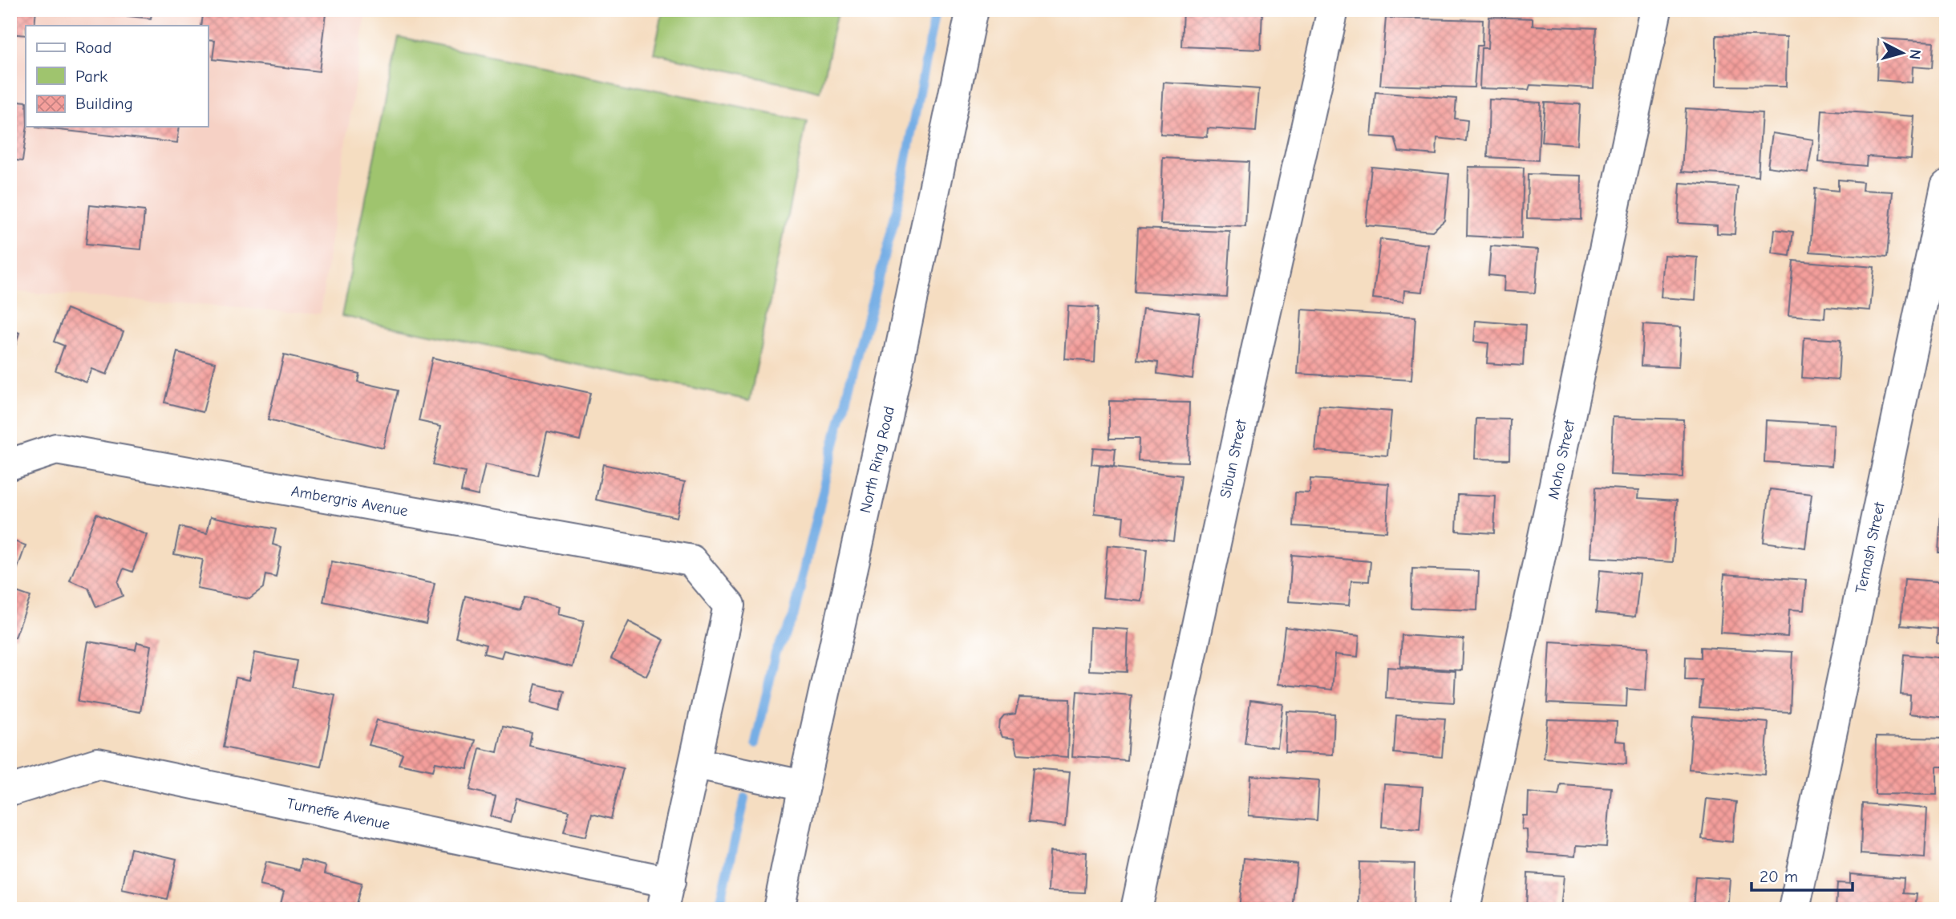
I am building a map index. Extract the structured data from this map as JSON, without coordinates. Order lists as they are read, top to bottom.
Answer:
{
  "streets": {
    "street": [
      "Sibun Street",
      "North Ring Road",
      "Moho Street",
      "Ambergris Avenue",
      "Temash Street",
      "Turneffe Avenue"
    ]
  },
  "legend": ["Road", "Park", "Building"],
  "scale_bar": "20 m",
  "north": "right"
}
